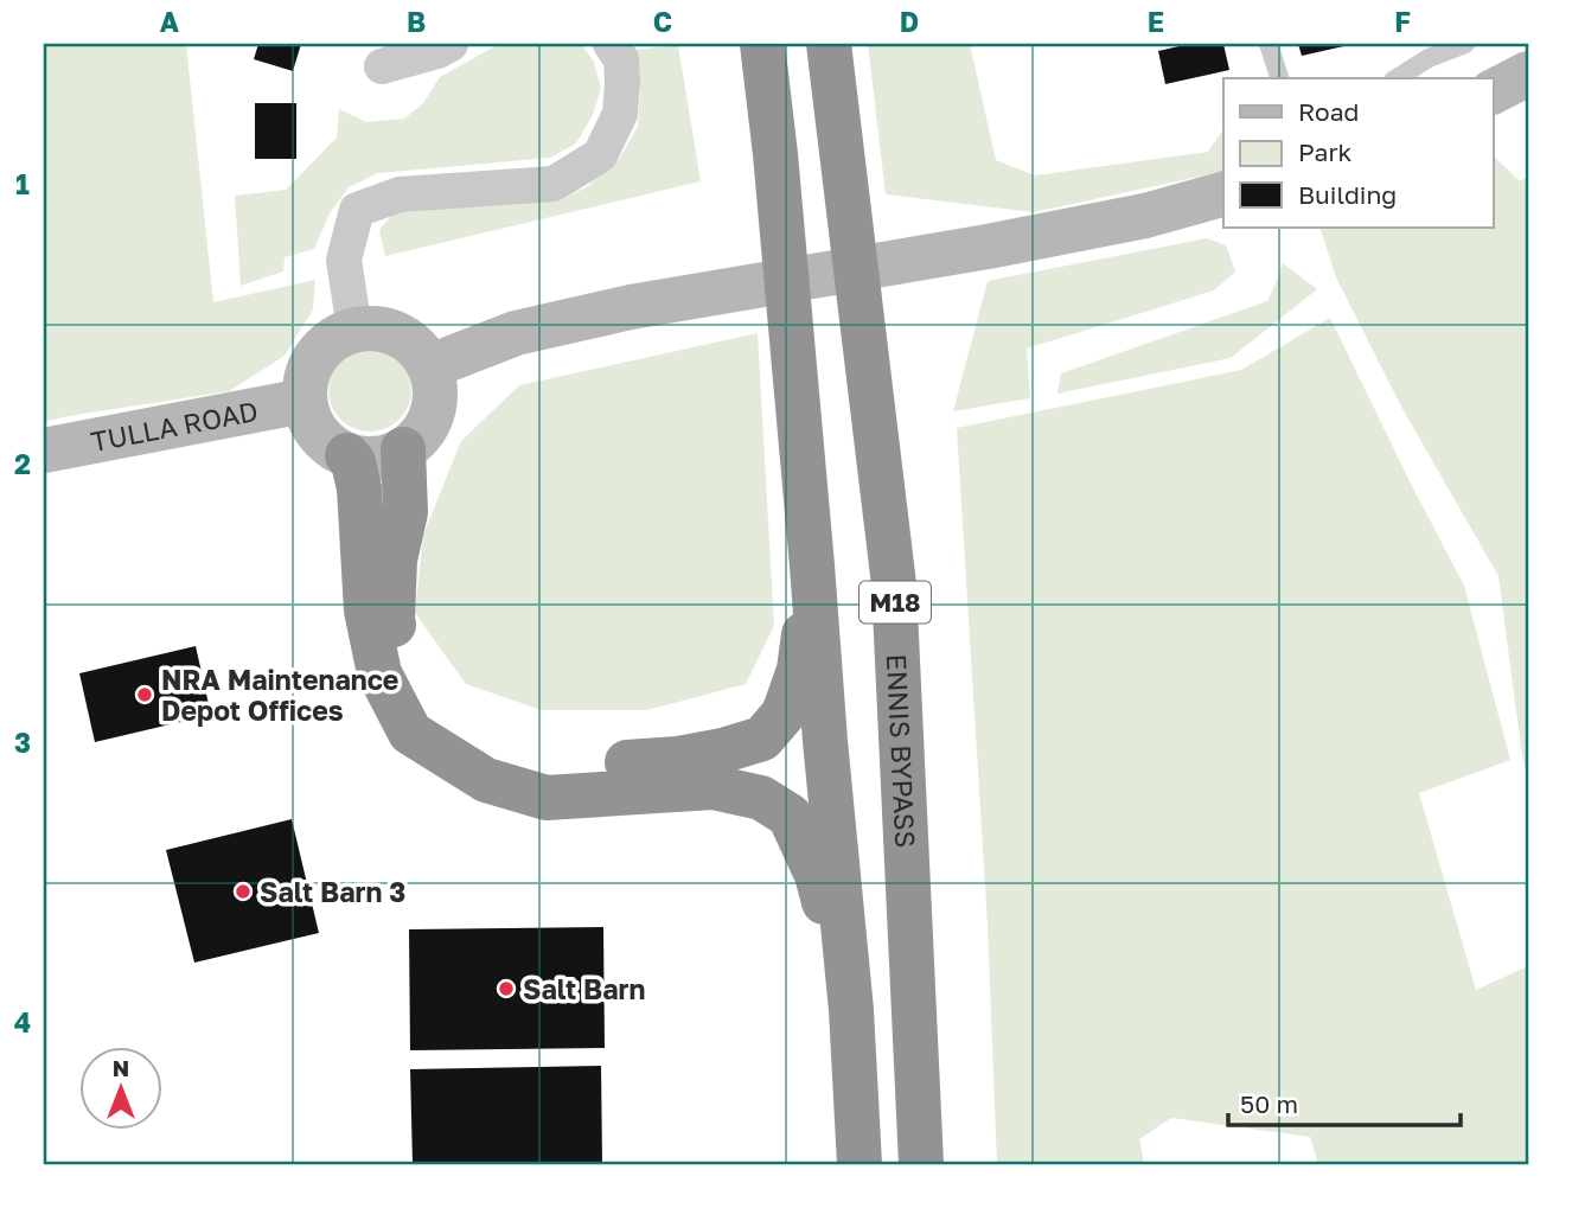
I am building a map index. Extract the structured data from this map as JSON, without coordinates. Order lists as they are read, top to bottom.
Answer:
{
  "streets": {
    "highway": ["M18", "ENNIS BYPASS"],
    "main road": ["TULLA ROAD"]
  },
  "places": ["NRA Maintenance Depot Offices", "Salt Barn 3", "Salt Barn"],
  "legend": ["Road", "Park", "Building"],
  "scale_bar": "50 m",
  "north": "top",
  "grid": {
    "columns": [
      "A",
      "B",
      "C",
      "D",
      "E",
      "F"
    ],
    "rows": [
      "1",
      "2",
      "3",
      "4"
    ]
  }
}
